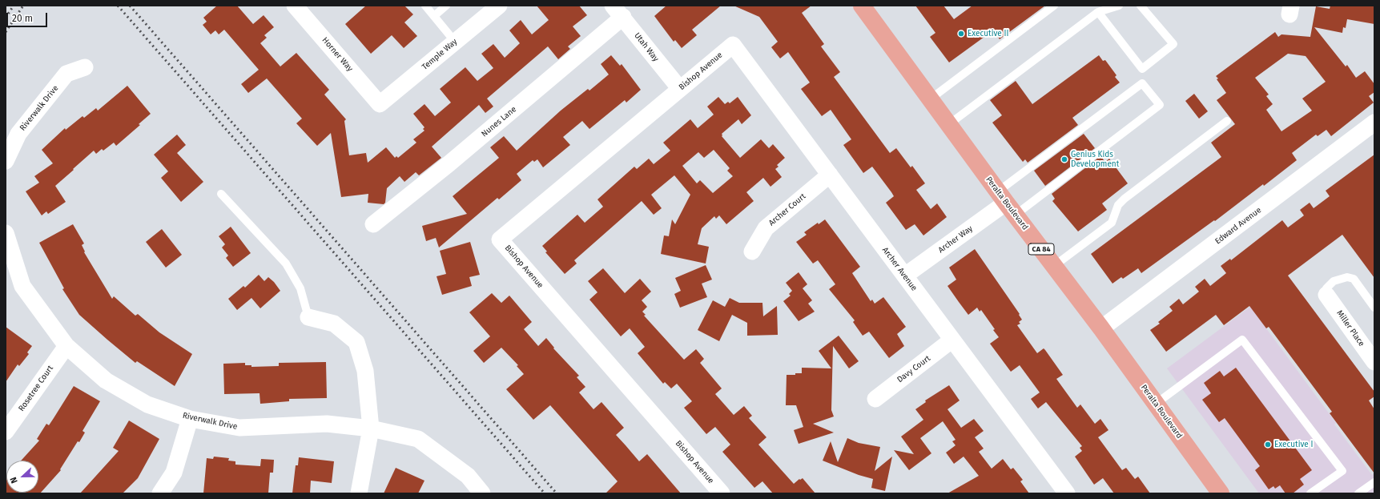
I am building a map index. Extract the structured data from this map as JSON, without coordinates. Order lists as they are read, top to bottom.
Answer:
{
  "streets": {
    "main road": ["Peralta Boulevard", "CA 84"],
    "street": [
      "Utah Way",
      "Horner Way",
      "Temple Way",
      "Bishop Avenue",
      "Riverwalk Drive",
      "Nunes Lane",
      "Archer Court",
      "Edward Avenue",
      "Archer Way",
      "Archer Avenue",
      "Miller Place",
      "Davy Court",
      "Rosetree Court"
    ]
  },
  "crossings": [
    ["Utah Way", "Bishop Avenue"],
    ["Utah Way", "Nunes Lane"],
    ["Horner Way", "Temple Way"],
    ["Bishop Avenue", "Archer Avenue"],
    ["Riverwalk Drive", "Rosetree Court"],
    ["Peralta Boulevard", "Edward Avenue"],
    ["Peralta Boulevard", "Archer Way"],
    ["Archer Court", "Archer Avenue"],
    ["Archer Way", "Archer Avenue"],
    ["Archer Avenue", "Davy Court"]
  ],
  "places": ["Executive II", "Genius Kids Development", "Executive I"],
  "scale_bar": "20 m",
  "north": "left"
}
